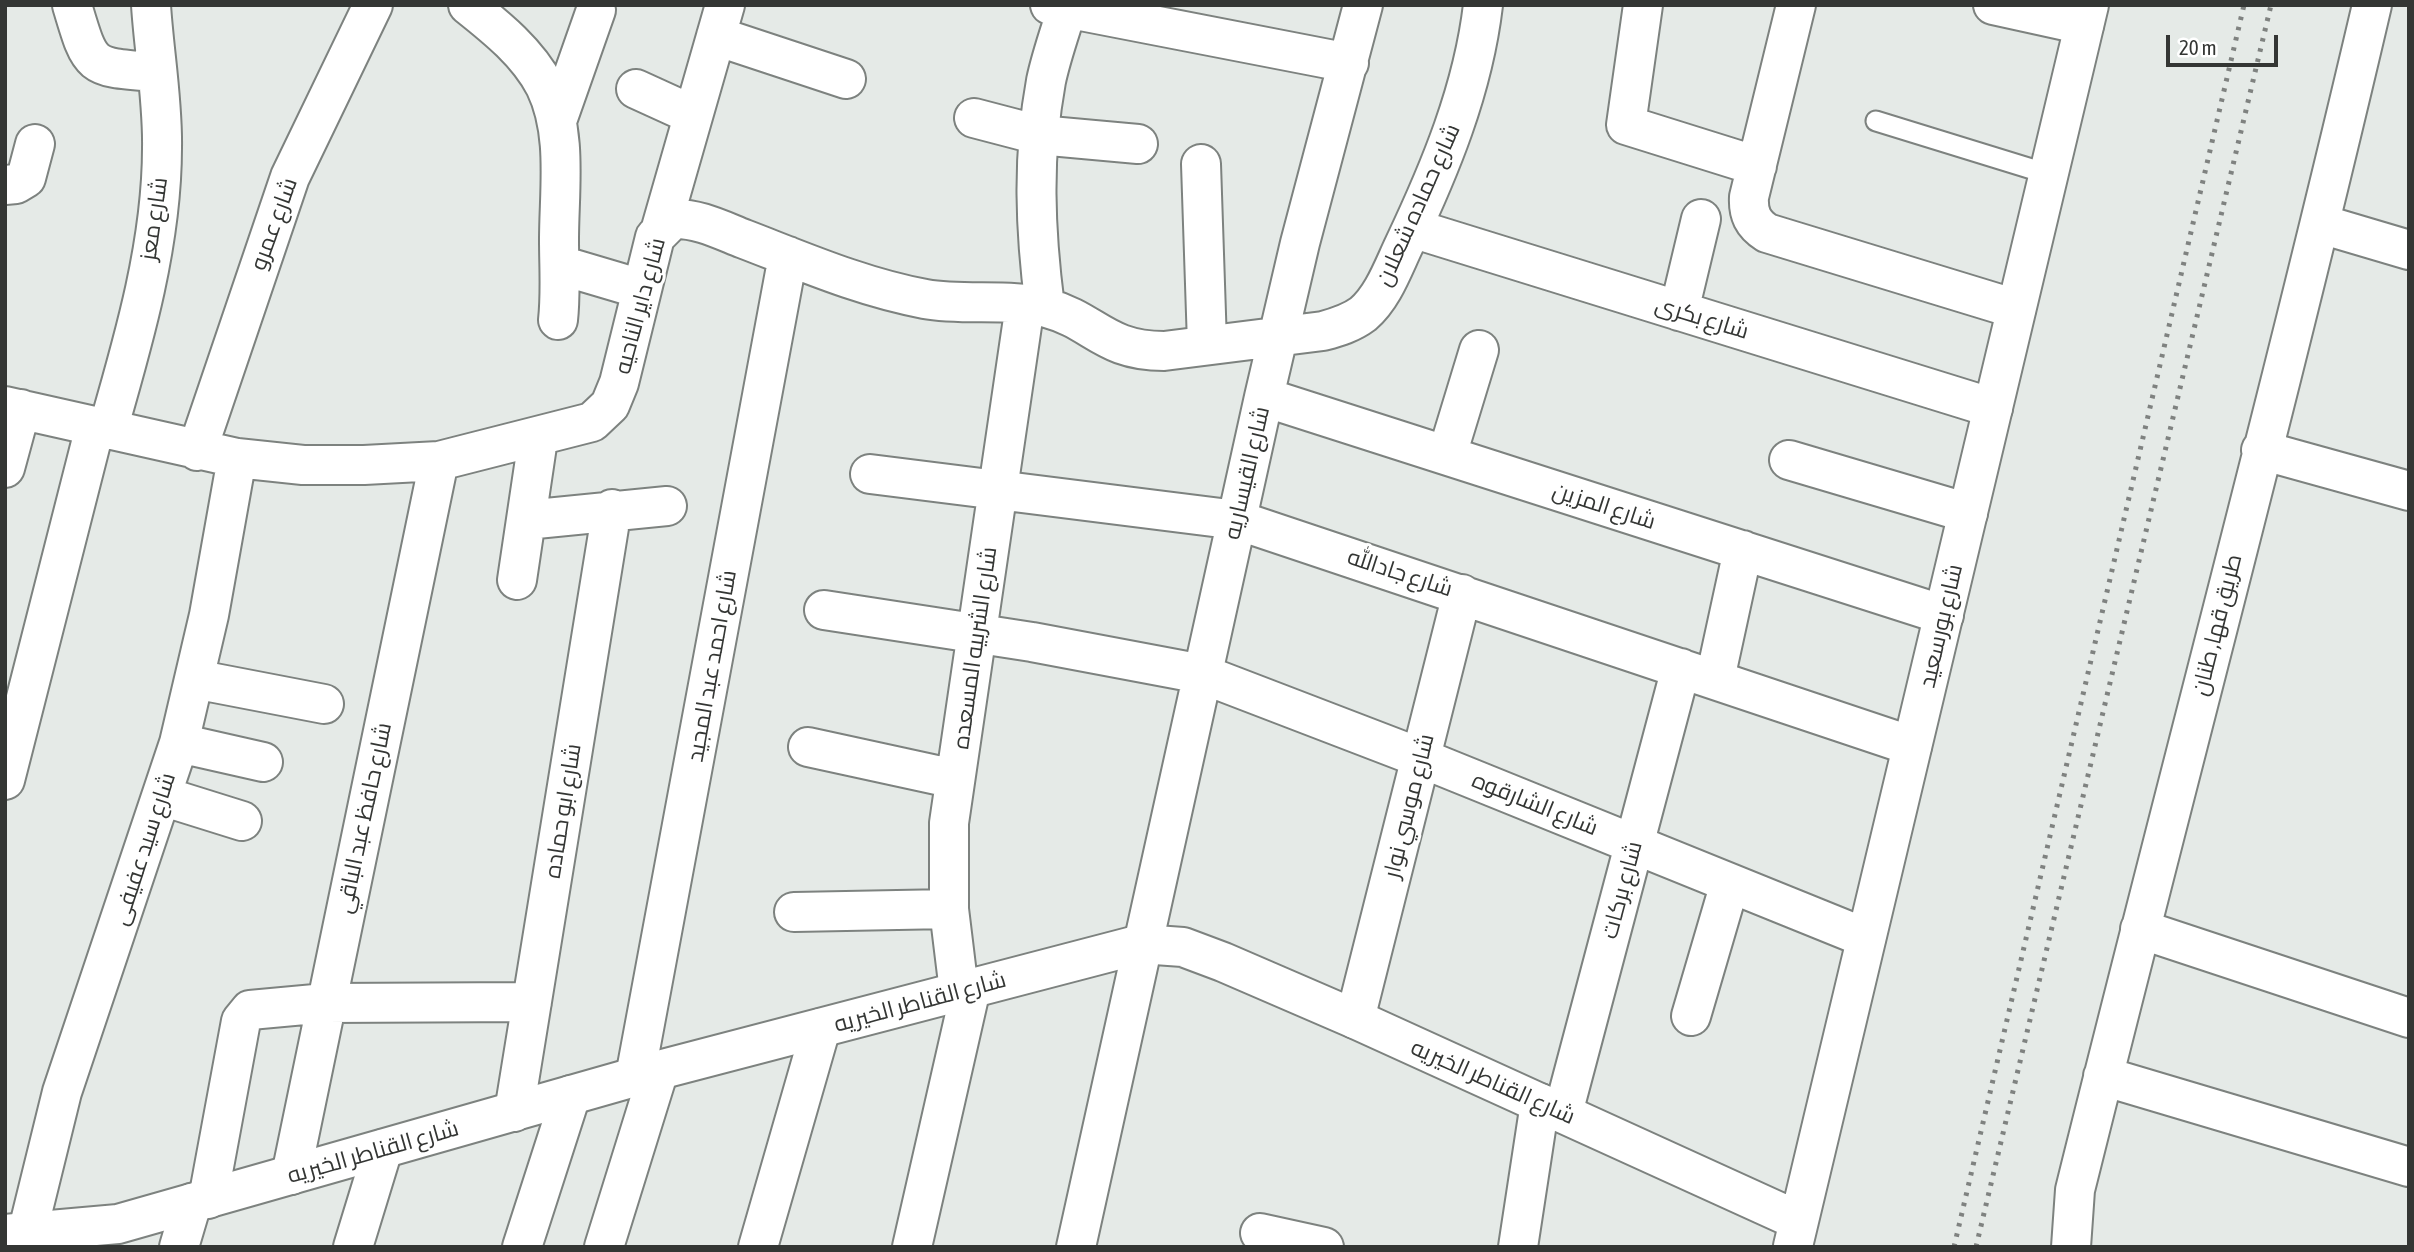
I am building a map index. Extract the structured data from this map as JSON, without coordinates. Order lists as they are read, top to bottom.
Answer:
{
  "streets": {
    "street": [
      "شارع حماده شعلان",
      "شارع معز",
      "شارع عمرو",
      "شارع داير الناحيه",
      "شارع بكرى",
      "شارع القيساريه",
      "شارع المزين",
      "شارع جادالله",
      "طريق قها, طنان",
      "شارع بورسعيد",
      "شارع الشربيه المسعده",
      "شارع احمد عبد المجيد",
      "شارع الشارقوه",
      "شارع موسي نوار",
      "شارع ابو حماده",
      "شارع حافظ عبد الباقي",
      "شارع سيد عفيفى",
      "شارع بركات",
      "شارع القناطر الخيريه"
    ]
  },
  "crossings": [
    ["شارع حماده شعلان", "شارع داير الناحيه"],
    ["شارع حماده شعلان", "شارع بكرى"],
    ["شارع حماده شعلان", "شارع القيساريه"],
    ["شارع معز", "شارع داير الناحيه"],
    ["شارع عمرو", "شارع داير الناحيه"],
    ["شارع داير الناحيه", "شارع القيساريه"],
    ["شارع داير الناحيه", "شارع الشربيه المسعده"],
    ["شارع داير الناحيه", "شارع احمد عبد المجيد"],
    ["شارع داير الناحيه", "شارع حافظ عبد الباقي"],
    ["شارع داير الناحيه", "شارع سيد عفيفى"],
    ["شارع بكرى", "شارع بورسعيد"],
    ["شارع القيساريه", "شارع المزين"],
    ["شارع القيساريه", "شارع جادالله"],
    ["شارع القيساريه", "شارع الشارقوه"],
    ["شارع القيساريه", "شارع القناطر الخيريه"],
    ["شارع المزين", "شارع بورسعيد"],
    ["شارع المزين", "شارع بركات"],
    ["شارع جادالله", "شارع بورسعيد"],
    ["شارع جادالله", "شارع الشربيه المسعده"],
    ["شارع جادالله", "شارع موسي نوار"],
    ["شارع جادالله", "شارع بركات"],
    ["شارع بورسعيد", "شارع الشارقوه"],
    ["شارع بورسعيد", "شارع القناطر الخيريه"],
    ["شارع الشربيه المسعده", "شارع الشارقوه"],
    ["شارع الشربيه المسعده", "شارع القناطر الخيريه"],
    ["شارع احمد عبد المجيد", "شارع القناطر الخيريه"],
    ["شارع الشارقوه", "شارع موسي نوار"],
    ["شارع الشارقوه", "شارع بركات"],
    ["شارع موسي نوار", "شارع القناطر الخيريه"],
    ["شارع ابو حماده", "شارع القناطر الخيريه"],
    ["شارع حافظ عبد الباقي", "شارع القناطر الخيريه"],
    ["شارع سيد عفيفى", "شارع القناطر الخيريه"],
    ["شارع بركات", "شارع القناطر الخيريه"]
  ],
  "scale_bar": "20 m"
}
